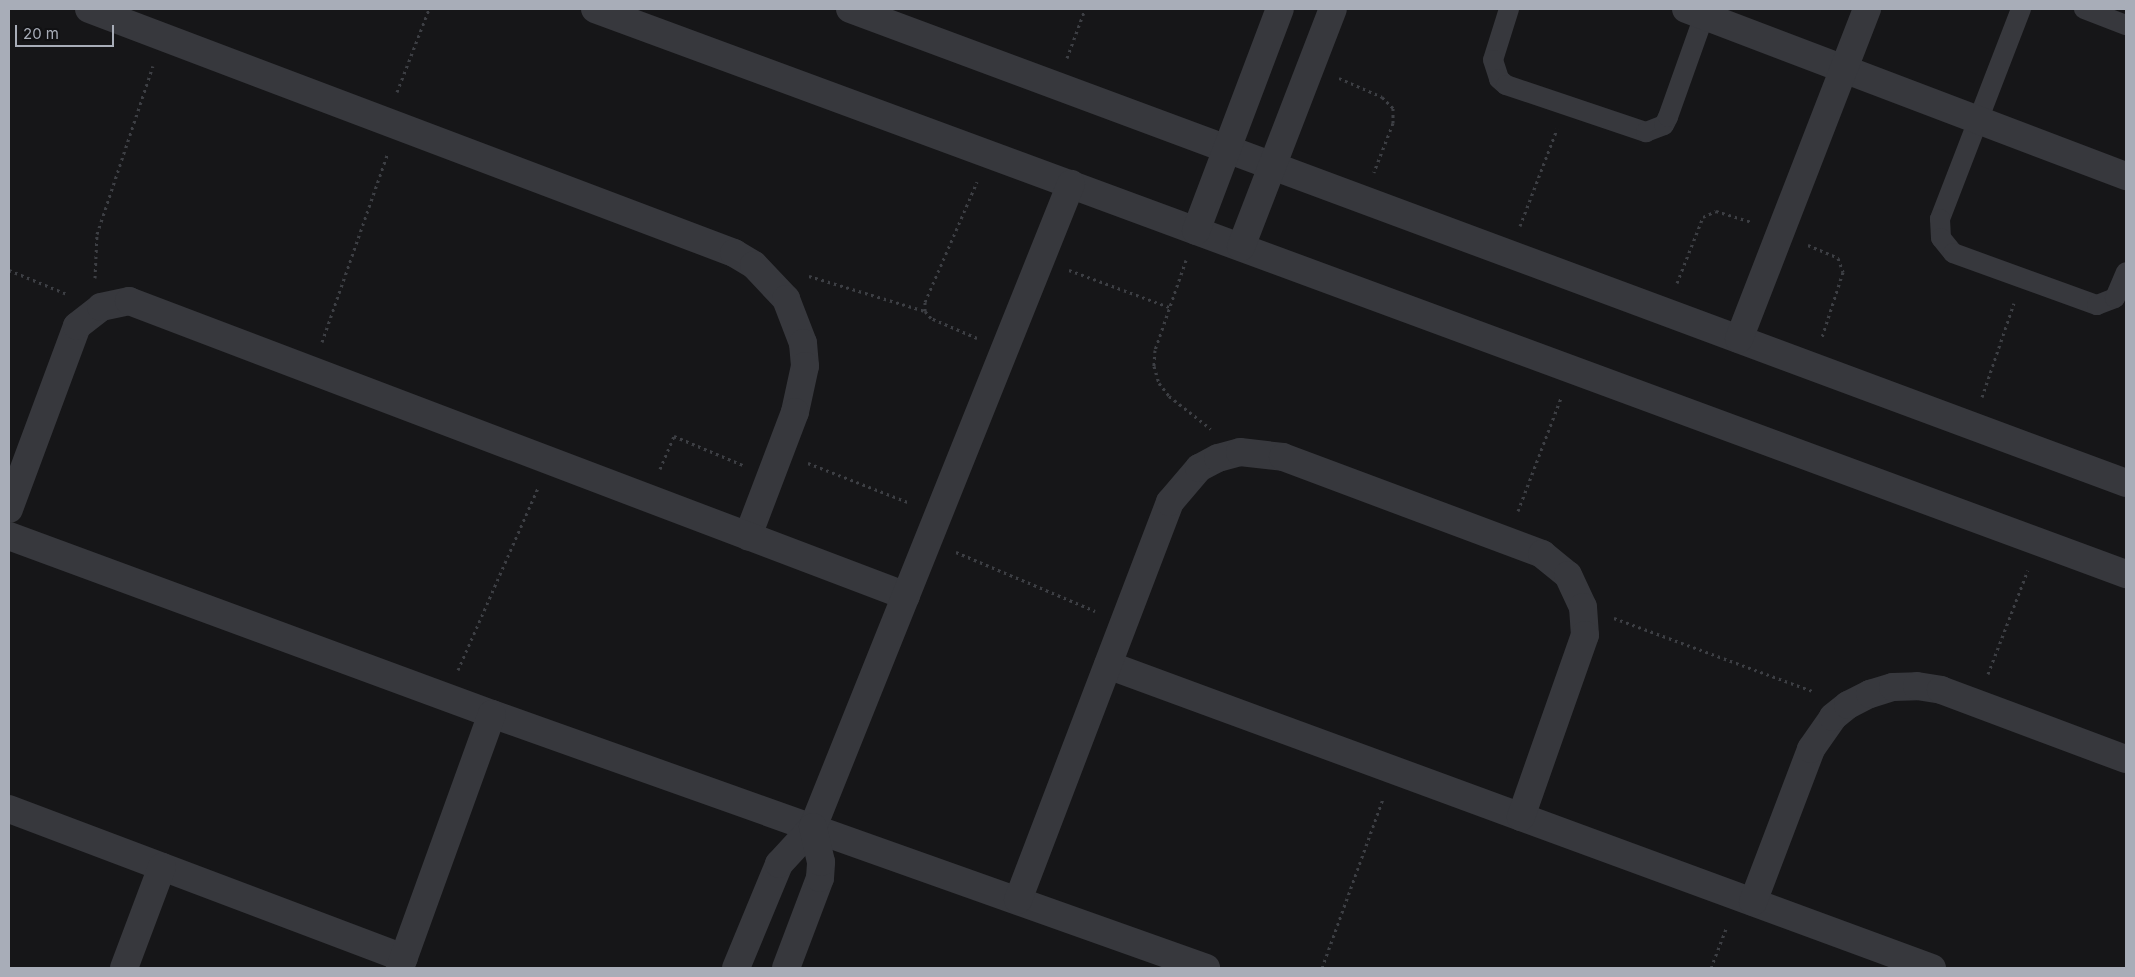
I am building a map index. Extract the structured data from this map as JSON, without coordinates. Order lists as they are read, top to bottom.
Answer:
{
  "scale_bar": "20 m"
}
